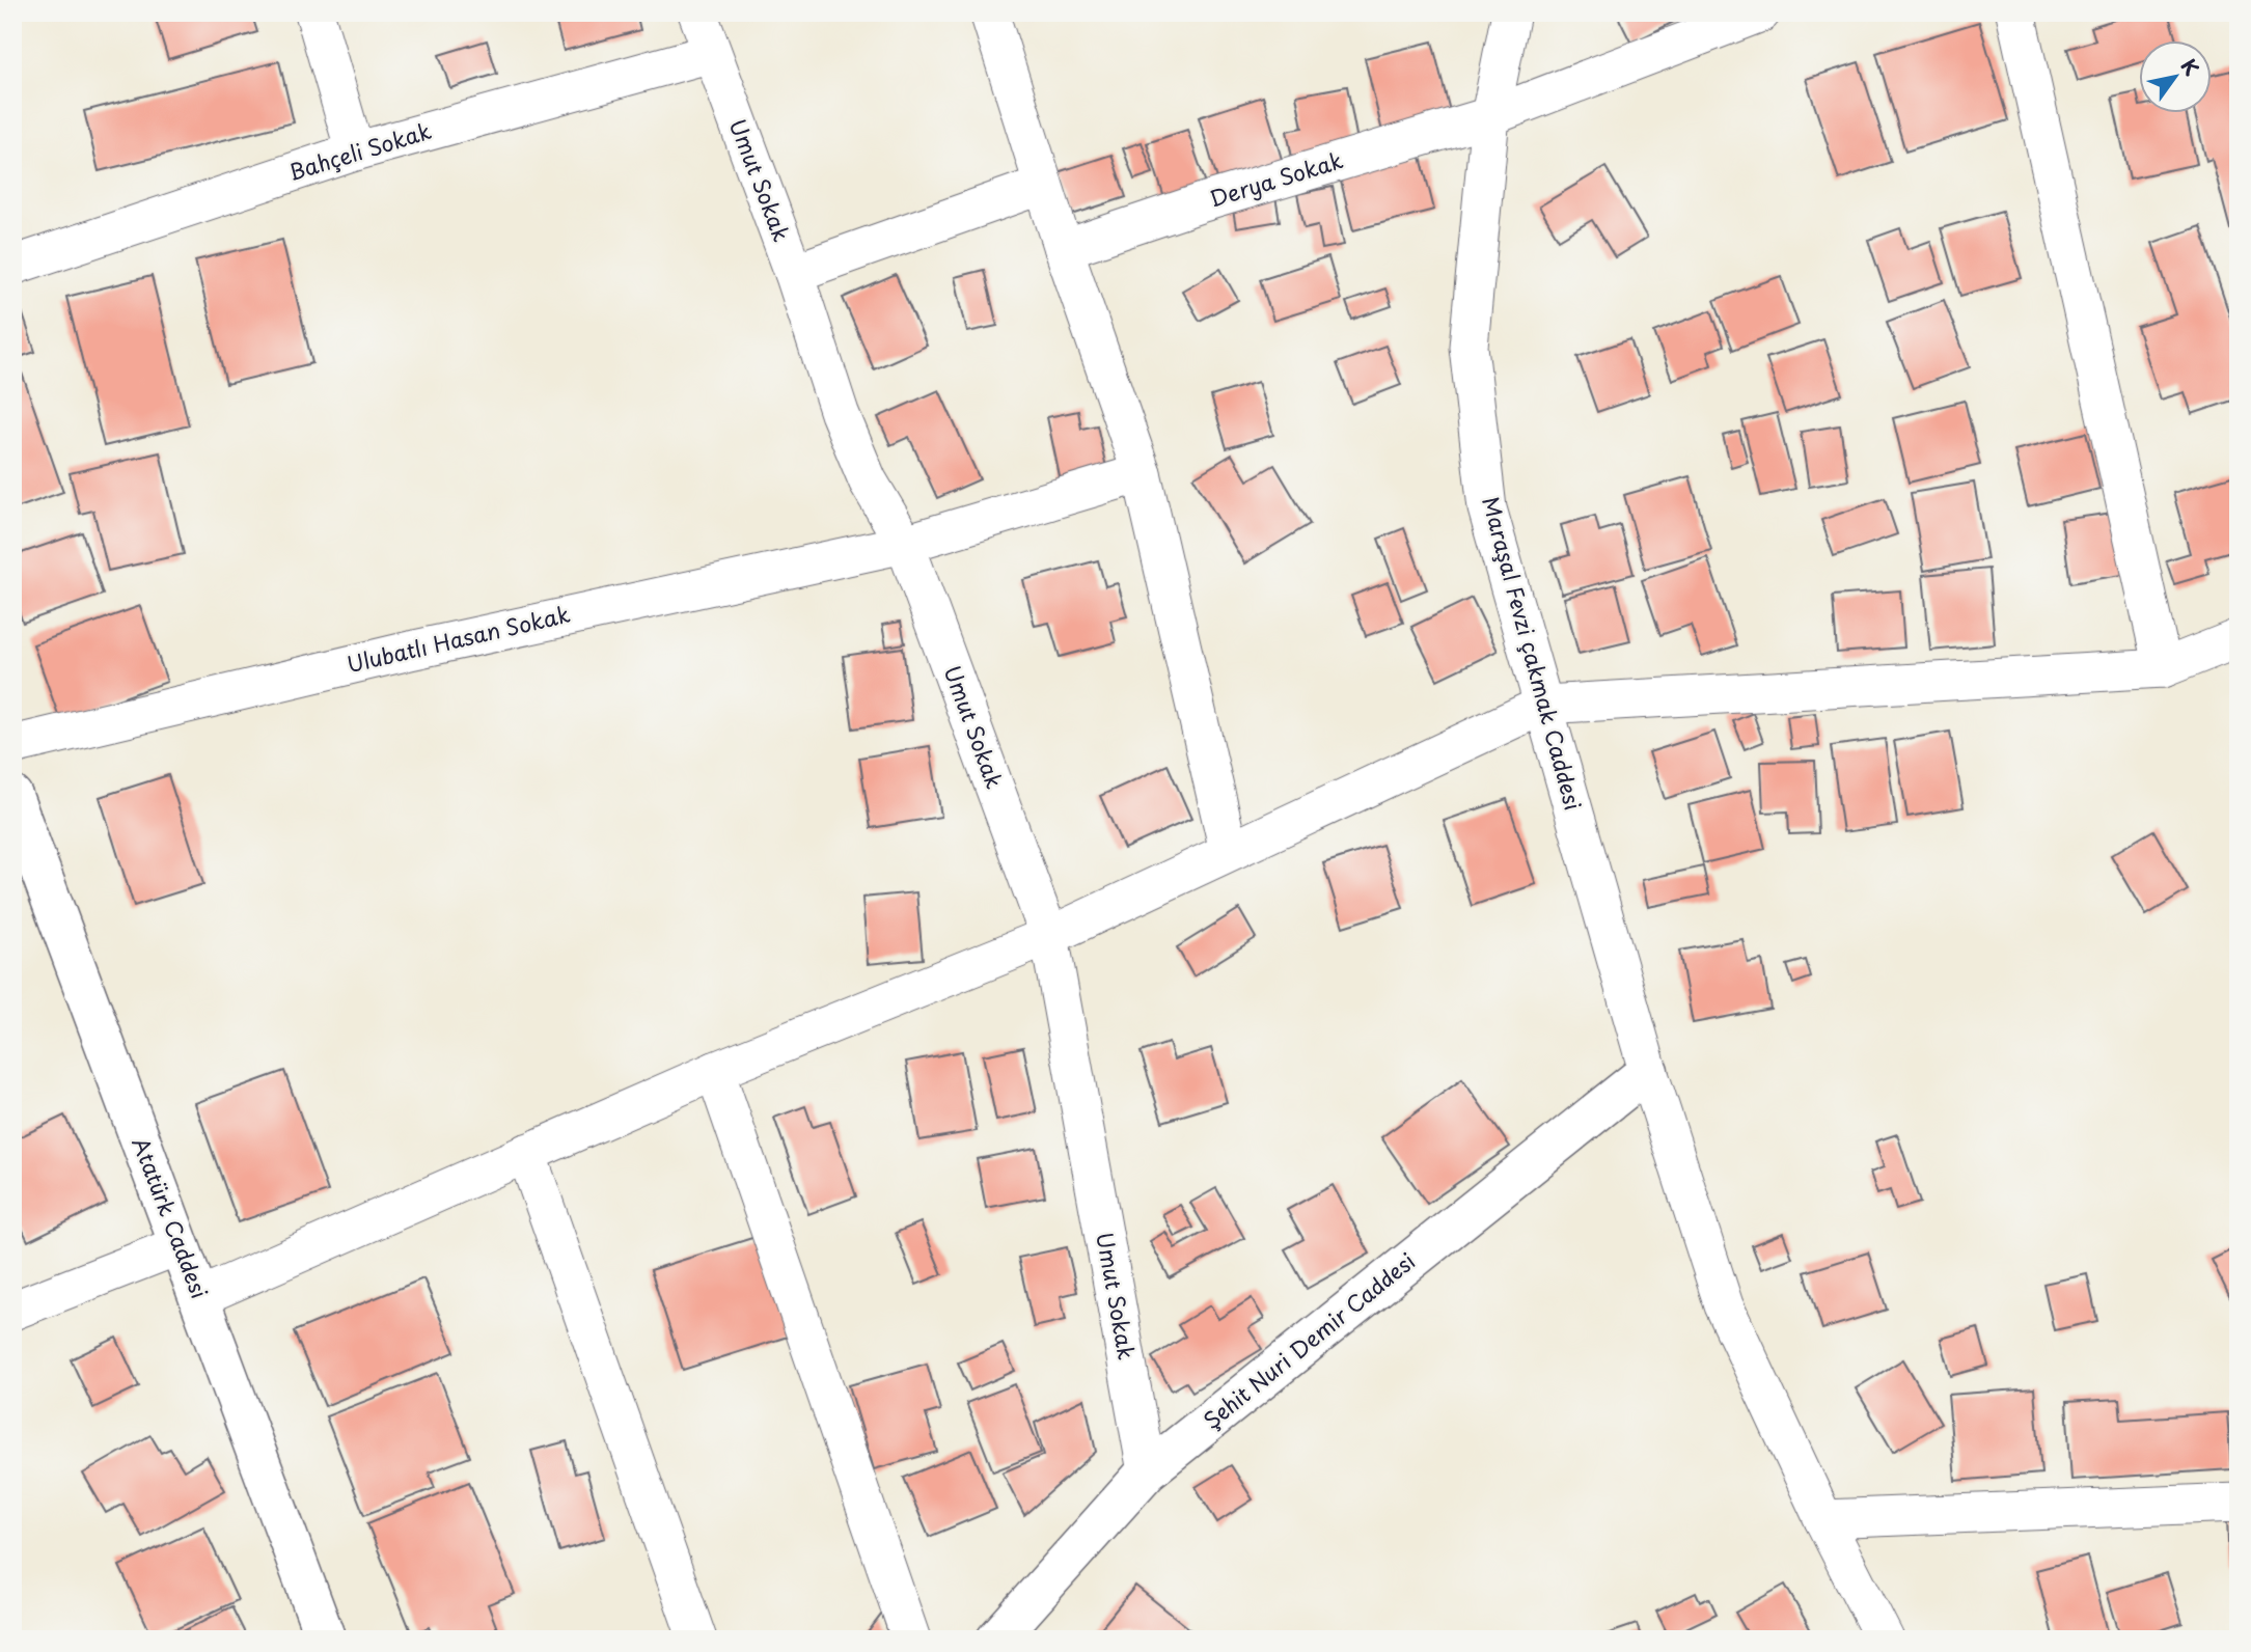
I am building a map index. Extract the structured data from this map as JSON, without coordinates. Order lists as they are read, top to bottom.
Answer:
{
  "streets": {
    "street": [
      "Bahçeli Sokak",
      "Umut Sokak",
      "Derya Sokak",
      "Ulubatlı Hasan Sokak",
      "Maraşal Fevzi çakmak Caddesi",
      "Atatürk Caddesi",
      "Şehit Nuri Demir Caddesi"
    ]
  },
  "crossings": [
    ["Bahçeli Sokak", "Umut Sokak"],
    ["Umut Sokak", "Ulubatlı Hasan Sokak"],
    ["Umut Sokak", "Şehit Nuri Demir Caddesi"],
    ["Derya Sokak", "Maraşal Fevzi çakmak Caddesi"],
    ["Maraşal Fevzi çakmak Caddesi", "Şehit Nuri Demir Caddesi"]
  ],
  "north": "top right"
}
